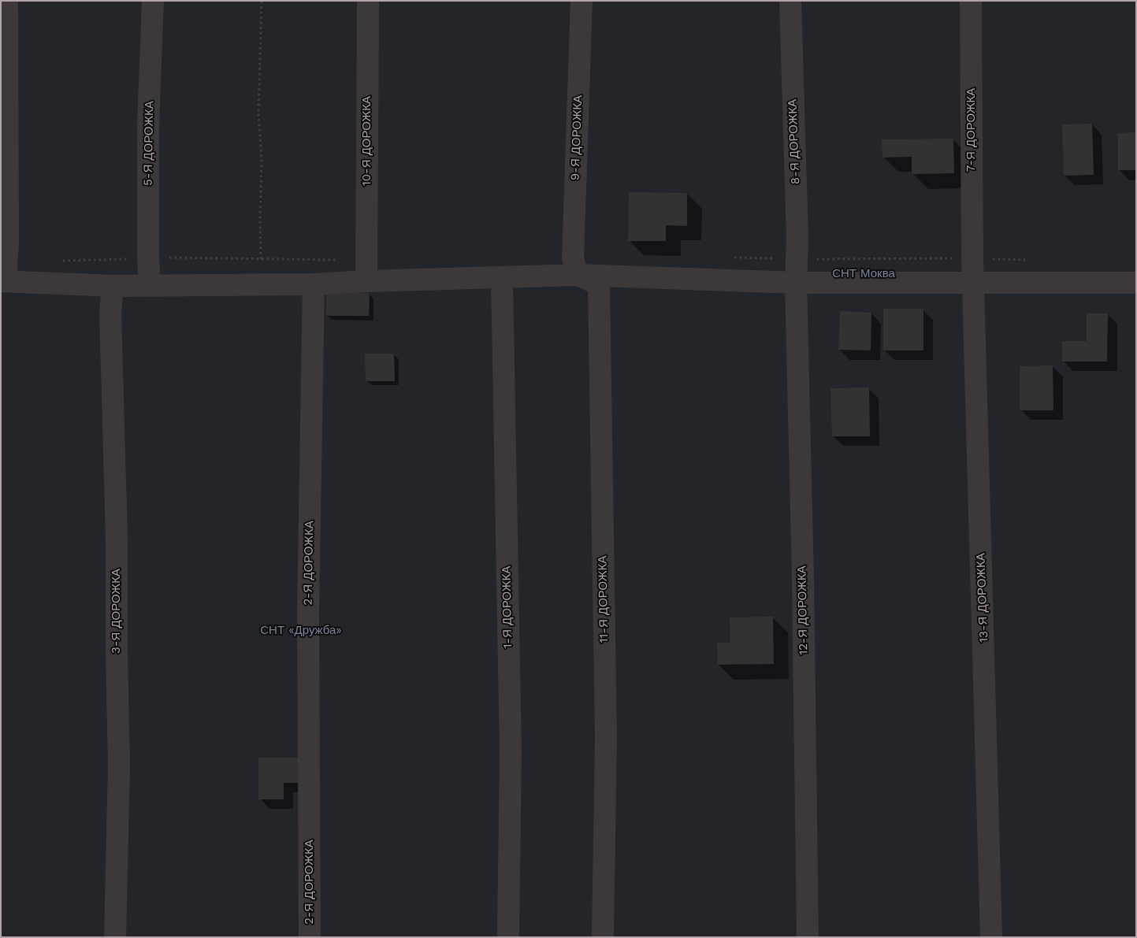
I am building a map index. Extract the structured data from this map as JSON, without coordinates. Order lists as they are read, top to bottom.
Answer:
{
  "streets": {
    "street": [
      "7-Я ДОРОЖКА",
      "9-Я ДОРОЖКА",
      "10-Я ДОРОЖКА",
      "8-Я ДОРОЖКА",
      "5-Я ДОРОЖКА",
      "2-Я ДОРОЖКА",
      "13-Я ДОРОЖКА",
      "11-Я ДОРОЖКА",
      "1-Я ДОРОЖКА",
      "12-Я ДОРОЖКА",
      "3-Я ДОРОЖКА"
    ]
  },
  "crossings": [
    ["7-Я ДОРОЖКА", "13-Я ДОРОЖКА"],
    ["9-Я ДОРОЖКА", "11-Я ДОРОЖКА"],
    ["8-Я ДОРОЖКА", "12-Я ДОРОЖКА"]
  ],
  "parks": ["СНТ Моква", "СНТ «Дружба»"]
}
